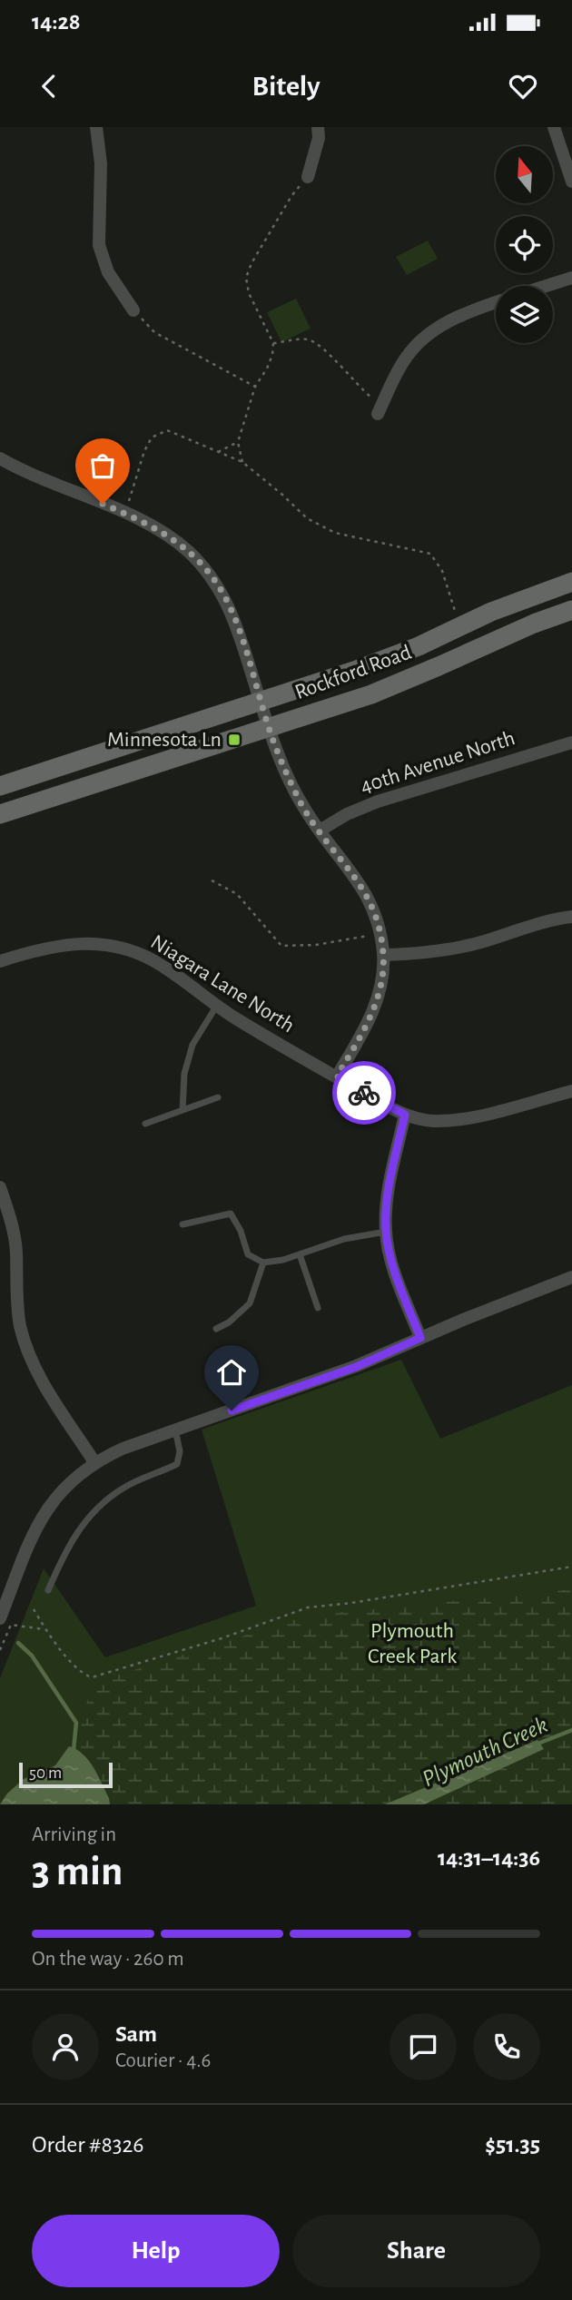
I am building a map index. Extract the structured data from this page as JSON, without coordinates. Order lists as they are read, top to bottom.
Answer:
{
  "streets": {
    "main road": ["Rockford Road"],
    "street": ["40th Avenue North", "Niagara Lane North"]
  },
  "water": ["Plymouth Creek"],
  "parks": ["Plymouth Creek Park"],
  "places": {
    "transit": ["Minnesota Ln"]
  },
  "scale_bar": "50 m",
  "north": "top",
  "page": {
    "status": "14:28",
    "header": "Bitely",
    "scale": "50 m",
    "heading": ["3 min", "Arriving in", "14:31–14:36"],
    "panel": [
      "Sam",
      "Courier · 4.6",
      "Order #8326",
      "$51.35"
    ],
    "bar": "On the way · 260 m",
    "buttons": ["Help", "Share"]
  }
}
